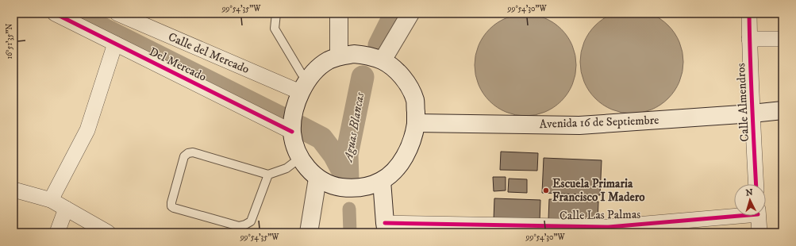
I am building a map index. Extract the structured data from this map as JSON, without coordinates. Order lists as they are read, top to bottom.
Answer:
{
  "streets": {
    "main road": ["Avenida 16 de Septiembre"],
    "street": [
      "Calle del Mercado",
      "Del Mercado",
      "Calle Almendros",
      "Calle Las Palmas"
    ]
  },
  "crossings": [
    ["Calle Almendros", "Avenida 16 de Septiembre"]
  ],
  "water": ["Aguas Blancas"],
  "places": ["Escuela Primaria Francisco I Madero"],
  "north": "top",
  "coordinates": ["99°54'35\"W", "99°54'30\"W", "16°51'35\"N"]
}
